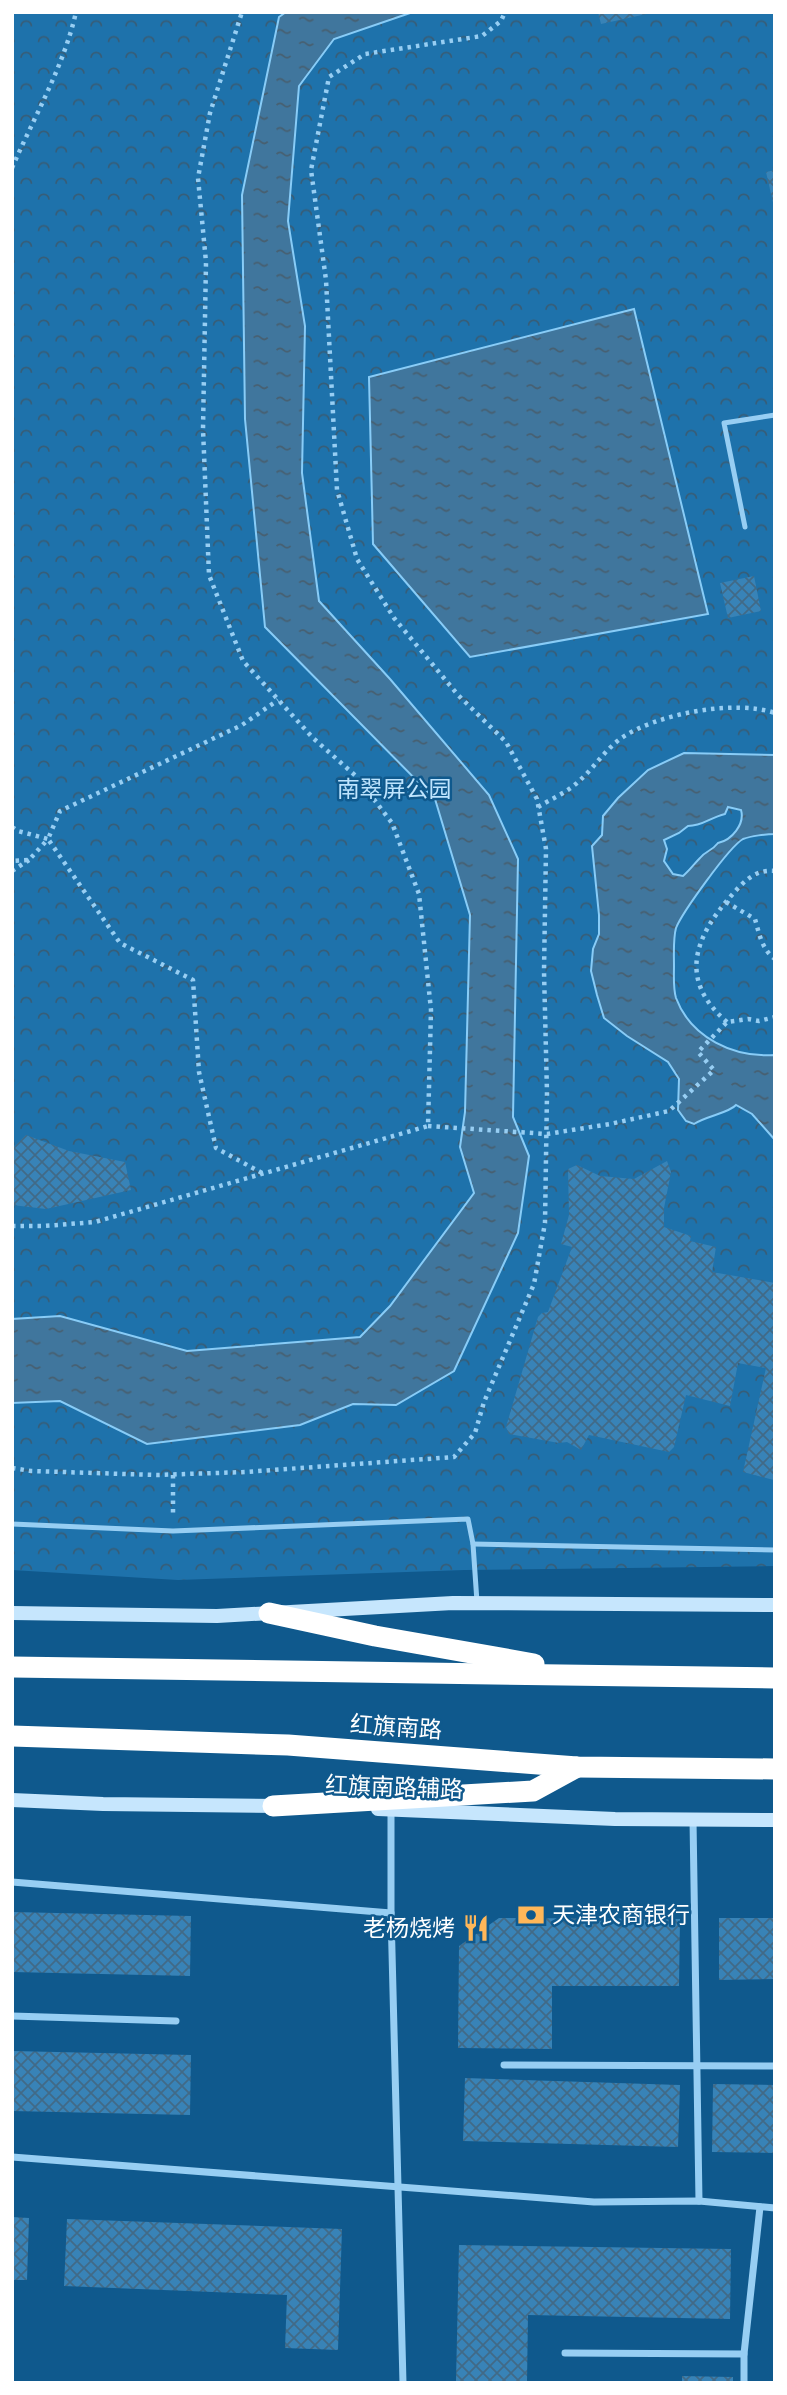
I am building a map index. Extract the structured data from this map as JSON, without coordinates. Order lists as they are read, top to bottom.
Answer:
{
  "streets": {
    "highway": ["红旗南路"],
    "main road": ["红旗南路辅路"]
  },
  "parks": ["南翠屏公园"],
  "places": {
    "bank": ["天津农商银行"],
    "restaurant": ["老杨烧烤"]
  }
}
